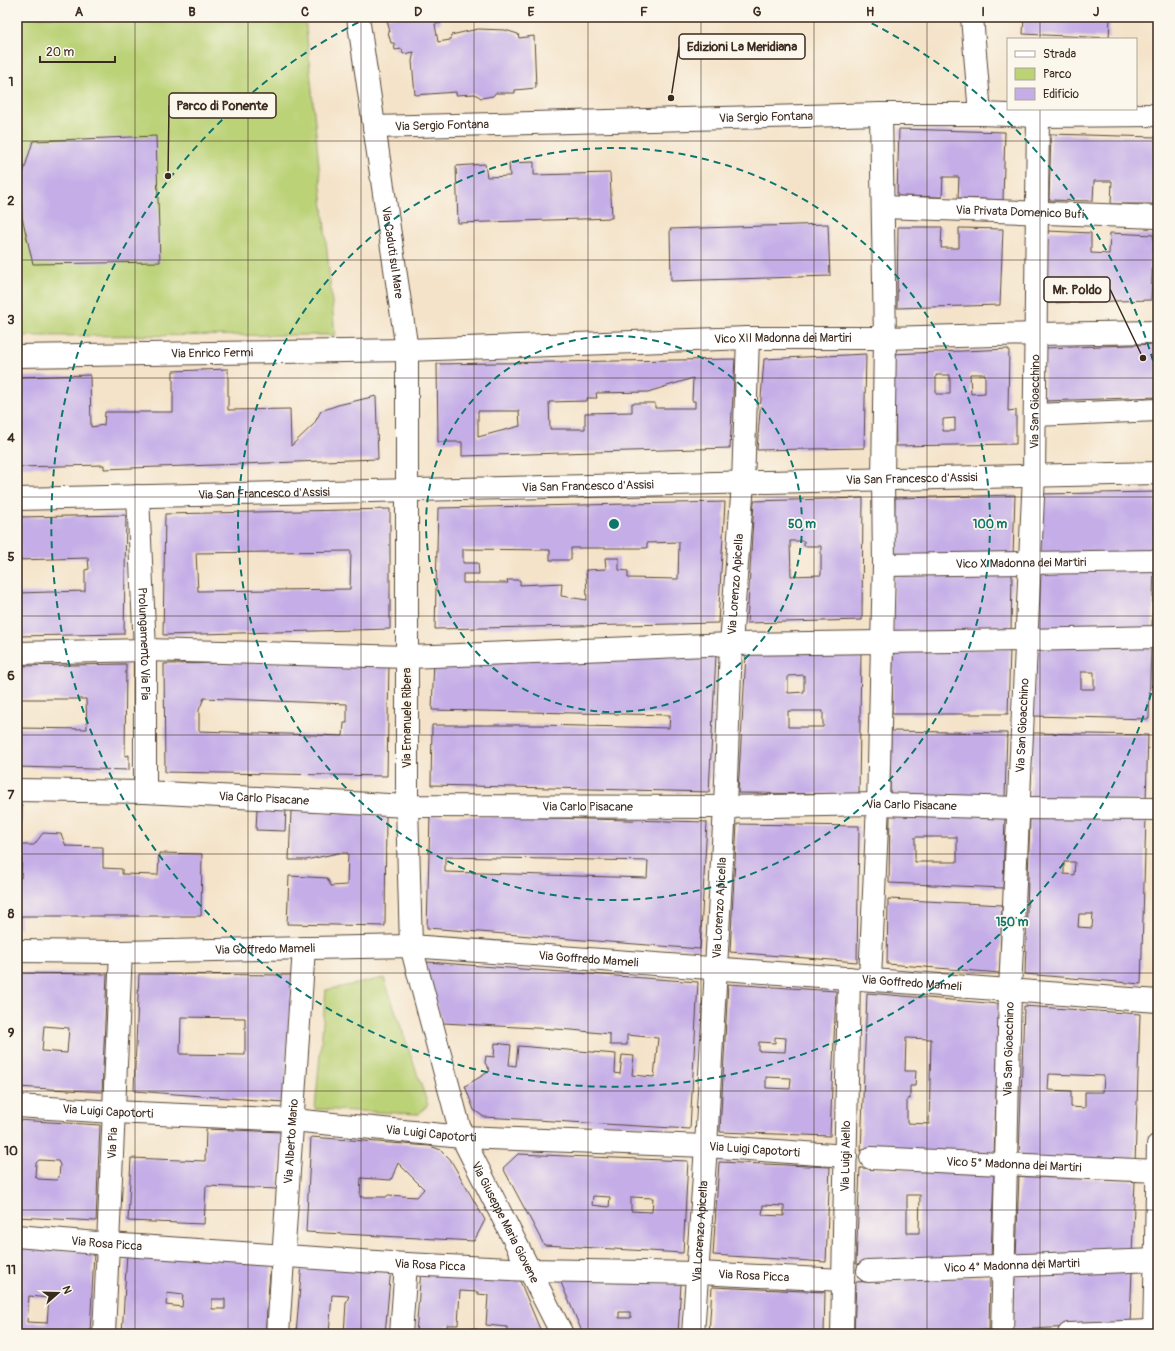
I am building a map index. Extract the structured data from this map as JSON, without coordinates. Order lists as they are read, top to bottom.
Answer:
{
  "streets": {
    "street": [
      "Via Sergio Fontana",
      "Via Privata Domenico Bufi",
      "Via Caduti sul Mare",
      "Vico XII Madonna dei Martiri",
      "Via Enrico Fermi",
      "Via San Gioacchino",
      "Via San Francesco d'Assisi",
      "Vico X Madonna dei Martiri",
      "Via Lorenzo Apicella",
      "Prolungamento Via Pia",
      "Via Emanuele Ribera",
      "Via Carlo Pisacane",
      "Via Goffredo Mameli",
      "Via Luigi Capotorti",
      "Via Alberto Mario",
      "Via Pia",
      "Via Luigi Aiello",
      "Vico 5° Madonna dei Martiri",
      "Via Giuseppe Maria Giovene",
      "Via Rosa Picca",
      "Vico 4° Madonna dei Martiri"
    ]
  },
  "crossings": [
    ["Via Sergio Fontana", "Via Caduti sul Mare"],
    ["Via Sergio Fontana", "Via San Gioacchino"],
    ["Via Sergio Fontana", "Via Luigi Aiello"],
    ["Via Privata Domenico Bufi", "Via San Gioacchino"],
    ["Via Privata Domenico Bufi", "Via Luigi Aiello"],
    ["Via Caduti sul Mare", "Vico XII Madonna dei Martiri"],
    ["Via Caduti sul Mare", "Via Enrico Fermi"],
    ["Via Caduti sul Mare", "Via San Francesco d'Assisi"],
    ["Via Caduti sul Mare", "Via Emanuele Ribera"],
    ["Vico XII Madonna dei Martiri", "Via Enrico Fermi"],
    ["Vico XII Madonna dei Martiri", "Via San Gioacchino"],
    ["Vico XII Madonna dei Martiri", "Via Lorenzo Apicella"],
    ["Vico XII Madonna dei Martiri", "Via Luigi Aiello"],
    ["Via San Gioacchino", "Via San Francesco d'Assisi"],
    ["Via San Gioacchino", "Vico X Madonna dei Martiri"],
    ["Via San Gioacchino", "Via Carlo Pisacane"],
    ["Via San Gioacchino", "Via Goffredo Mameli"],
    ["Via San Gioacchino", "Vico 5° Madonna dei Martiri"],
    ["Via San Gioacchino", "Vico 4° Madonna dei Martiri"],
    ["Via San Francesco d'Assisi", "Via Lorenzo Apicella"],
    ["Via San Francesco d'Assisi", "Prolungamento Via Pia"],
    ["Via San Francesco d'Assisi", "Via Emanuele Ribera"],
    ["Via San Francesco d'Assisi", "Via Luigi Aiello"],
    ["Vico X Madonna dei Martiri", "Via Luigi Aiello"],
    ["Via Lorenzo Apicella", "Via Carlo Pisacane"],
    ["Via Lorenzo Apicella", "Via Goffredo Mameli"],
    ["Via Lorenzo Apicella", "Via Luigi Capotorti"],
    ["Via Lorenzo Apicella", "Via Rosa Picca"],
    ["Prolungamento Via Pia", "Via Carlo Pisacane"],
    ["Via Emanuele Ribera", "Via Carlo Pisacane"],
    ["Via Emanuele Ribera", "Via Goffredo Mameli"],
    ["Via Emanuele Ribera", "Via Giuseppe Maria Giovene"],
    ["Via Carlo Pisacane", "Via Luigi Aiello"],
    ["Via Goffredo Mameli", "Via Alberto Mario"],
    ["Via Goffredo Mameli", "Via Pia"],
    ["Via Goffredo Mameli", "Via Luigi Aiello"],
    ["Via Goffredo Mameli", "Via Giuseppe Maria Giovene"],
    ["Via Luigi Capotorti", "Via Alberto Mario"],
    ["Via Luigi Capotorti", "Via Pia"],
    ["Via Luigi Capotorti", "Via Luigi Aiello"],
    ["Via Luigi Capotorti", "Via Giuseppe Maria Giovene"],
    ["Via Alberto Mario", "Via Rosa Picca"],
    ["Via Pia", "Via Rosa Picca"],
    ["Via Luigi Aiello", "Via Rosa Picca"],
    ["Via Giuseppe Maria Giovene", "Via Rosa Picca"]
  ],
  "places": ["Edizioni La Meridiana", "Parco di Ponente", "Mr. Poldo"],
  "legend": ["Strada", "Parco", "Edificio"],
  "scale_bar": "20 m",
  "north": "right",
  "grid": {
    "columns": [
      "A",
      "B",
      "C",
      "D",
      "E",
      "F",
      "G",
      "H",
      "I",
      "J"
    ],
    "rows": [
      "1",
      "2",
      "3",
      "4",
      "5",
      "6",
      "7",
      "8",
      "9",
      "10",
      "11"
    ]
  },
  "rings": ["50 m", "100 m", "150 m"]
}
